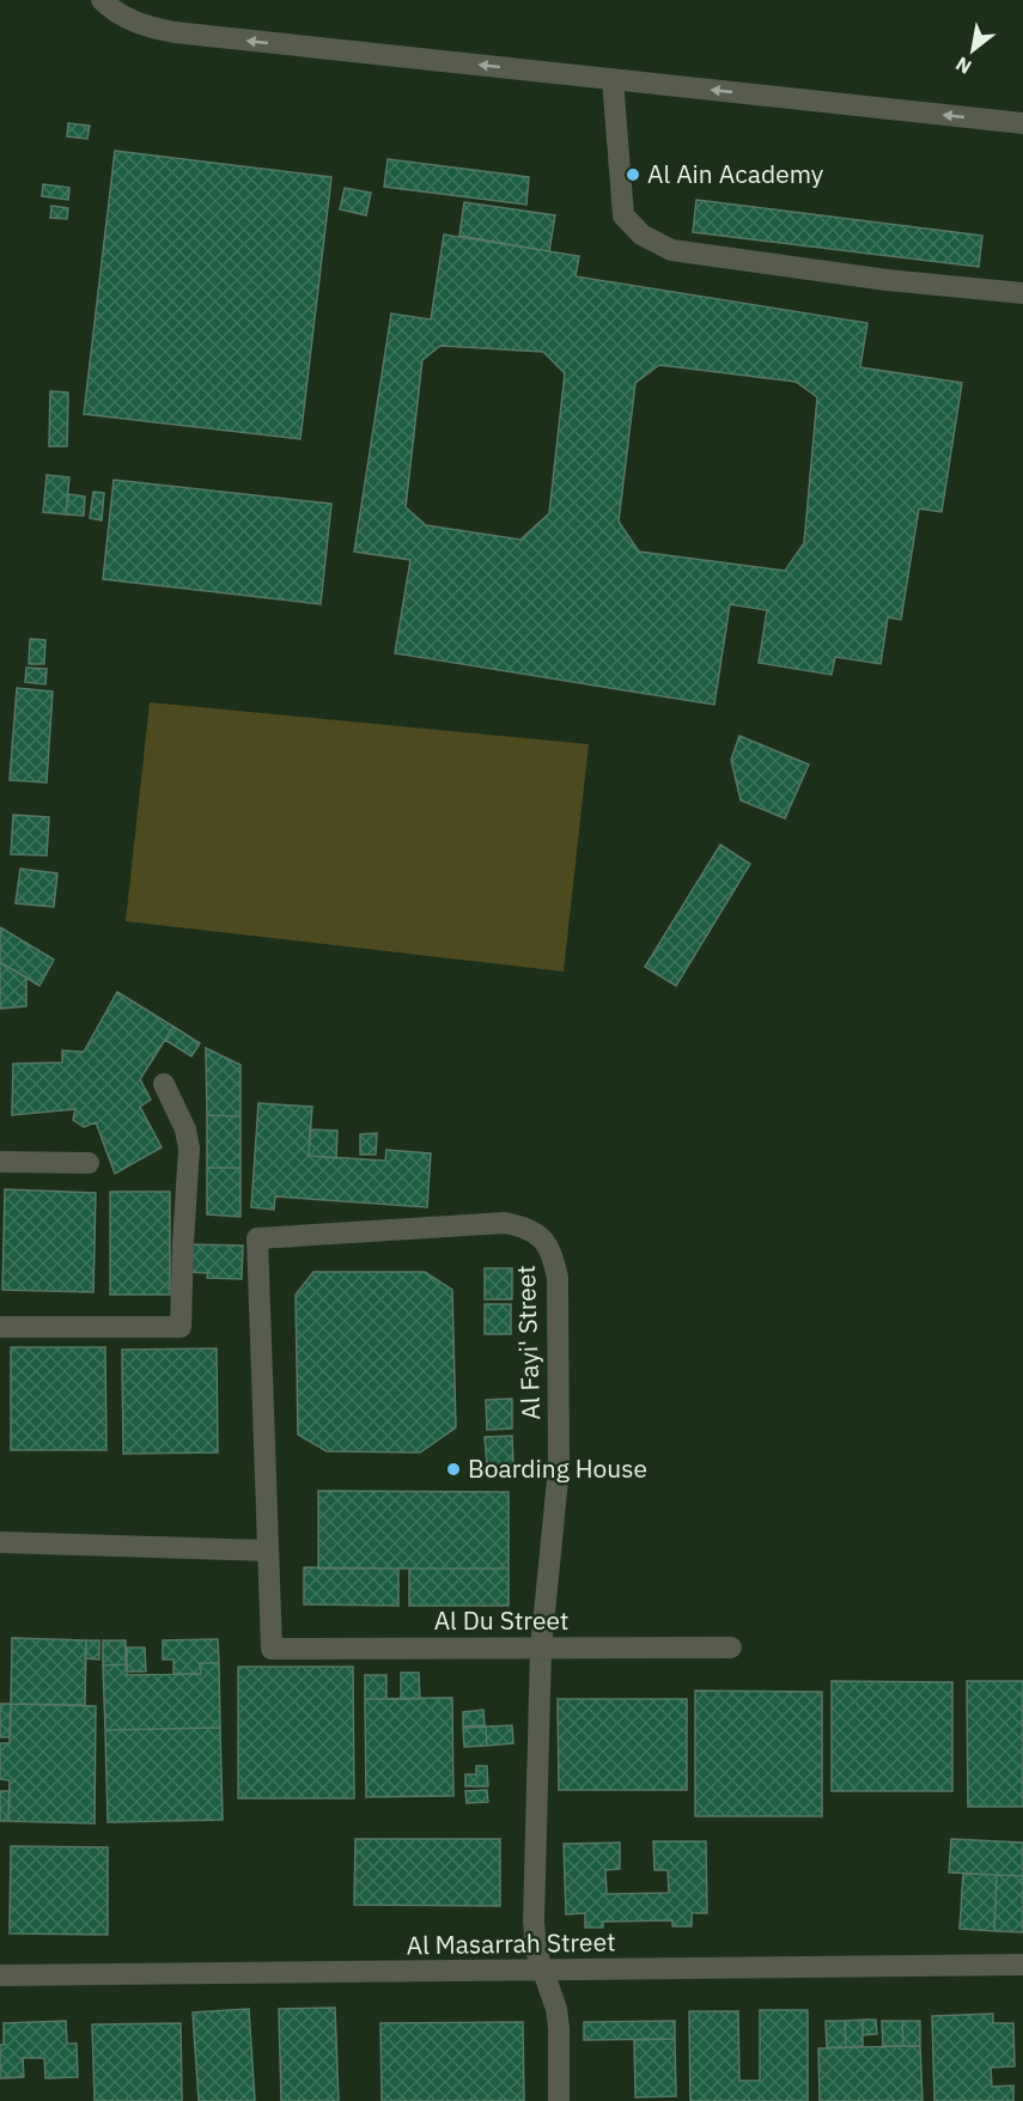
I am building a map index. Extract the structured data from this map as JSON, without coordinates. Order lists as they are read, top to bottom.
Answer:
{
  "streets": {
    "street": ["Al Fayi' Street", "Al Du Street", "Al Masarrah Street"]
  },
  "crossings": [
    ["Al Fayi' Street", "Al Du Street"],
    ["Al Fayi' Street", "Al Masarrah Street"]
  ],
  "places": ["Al Ain Academy", "Boarding House"],
  "north": "bottom left"
}
